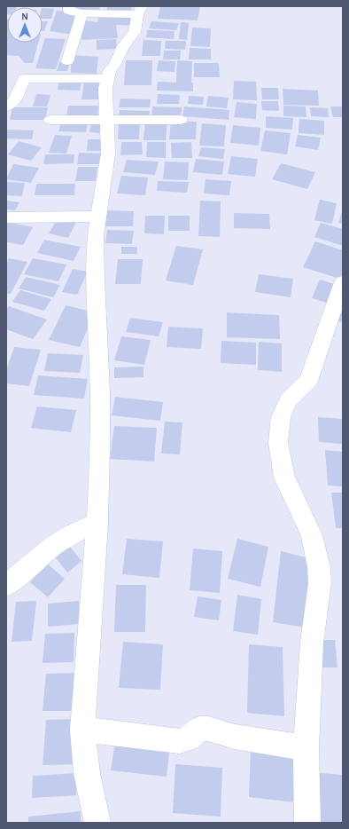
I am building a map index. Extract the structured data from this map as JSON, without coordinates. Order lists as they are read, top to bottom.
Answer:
{
  "north": "top"
}
